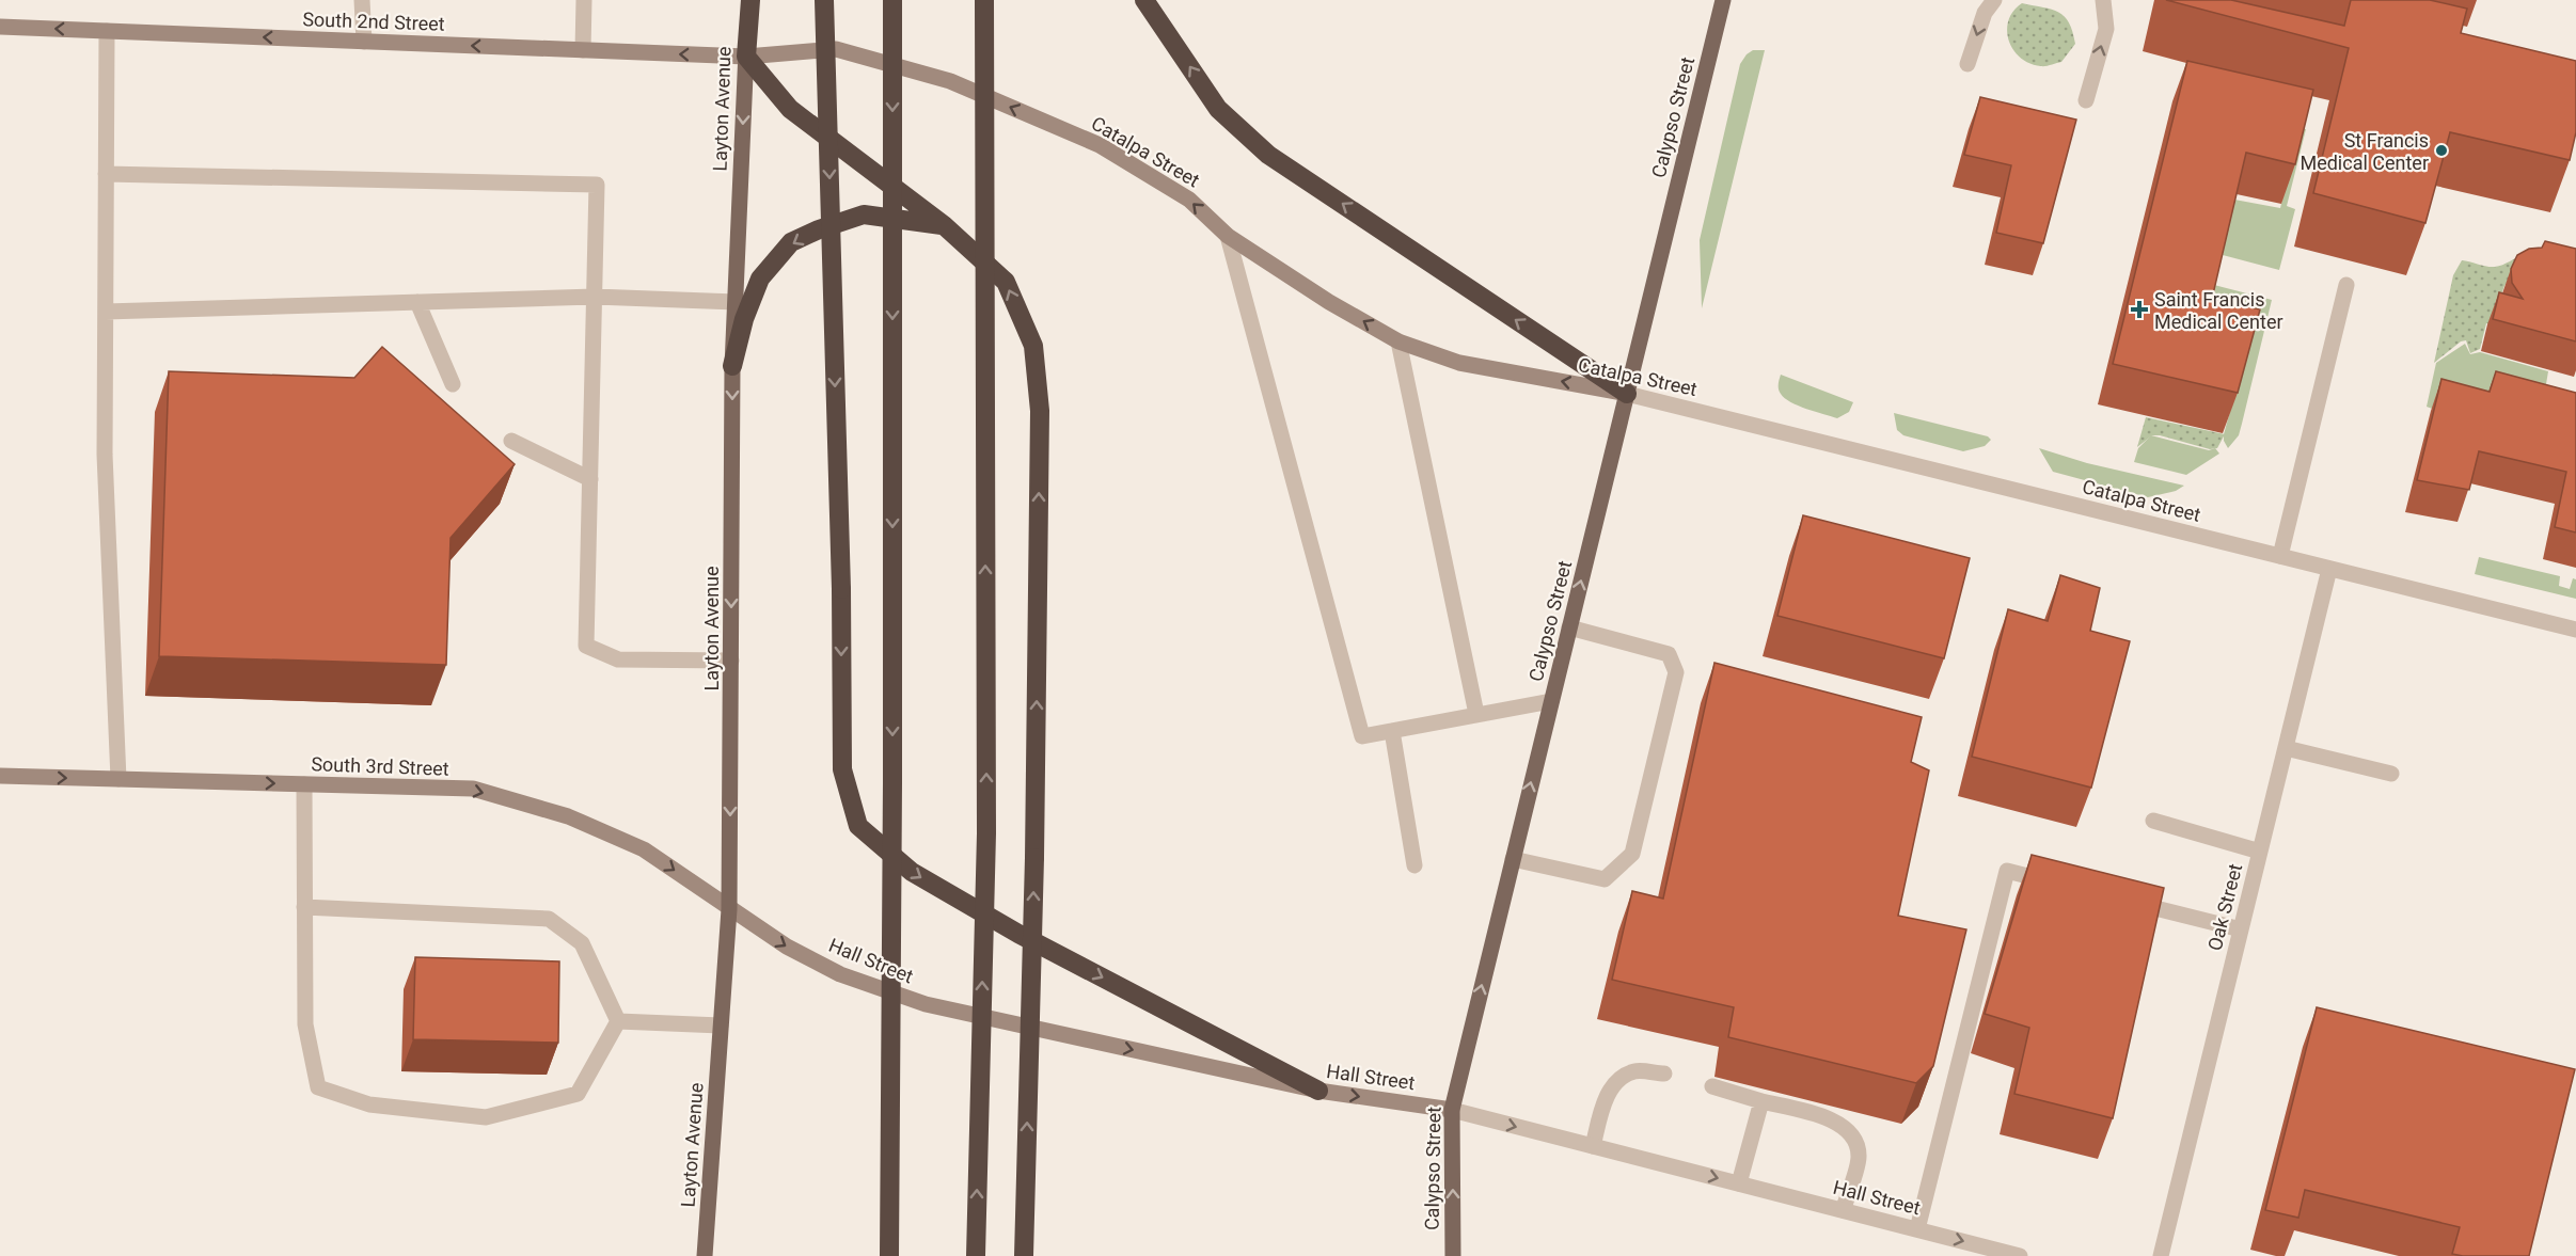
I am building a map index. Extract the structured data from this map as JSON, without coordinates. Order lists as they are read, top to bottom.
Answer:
{
  "streets": {
    "main road": [
      "South 2nd Street",
      "Layton Avenue",
      "Calypso Street",
      "Catalpa Street",
      "South 3rd Street",
      "Hall Street"
    ],
    "street": ["Oak Street"]
  },
  "crossings": [
    ["South 2nd Street", "Layton Avenue"],
    ["South 2nd Street", "Catalpa Street"],
    ["Layton Avenue", "Catalpa Street"],
    ["Layton Avenue", "South 3rd Street"],
    ["Layton Avenue", "Hall Street"],
    ["Calypso Street", "Catalpa Street"],
    ["Calypso Street", "Hall Street"],
    ["Catalpa Street", "Oak Street"],
    ["South 3rd Street", "Hall Street"]
  ],
  "one_way": [
    "South 2nd Street",
    "Layton Avenue",
    "Calypso Street",
    "Catalpa Street",
    "South 3rd Street",
    "Hall Street"
  ],
  "places": {
    "other": ["St Francis Medical Center"],
    "health": ["Saint Francis Medical Center"]
  }
}
